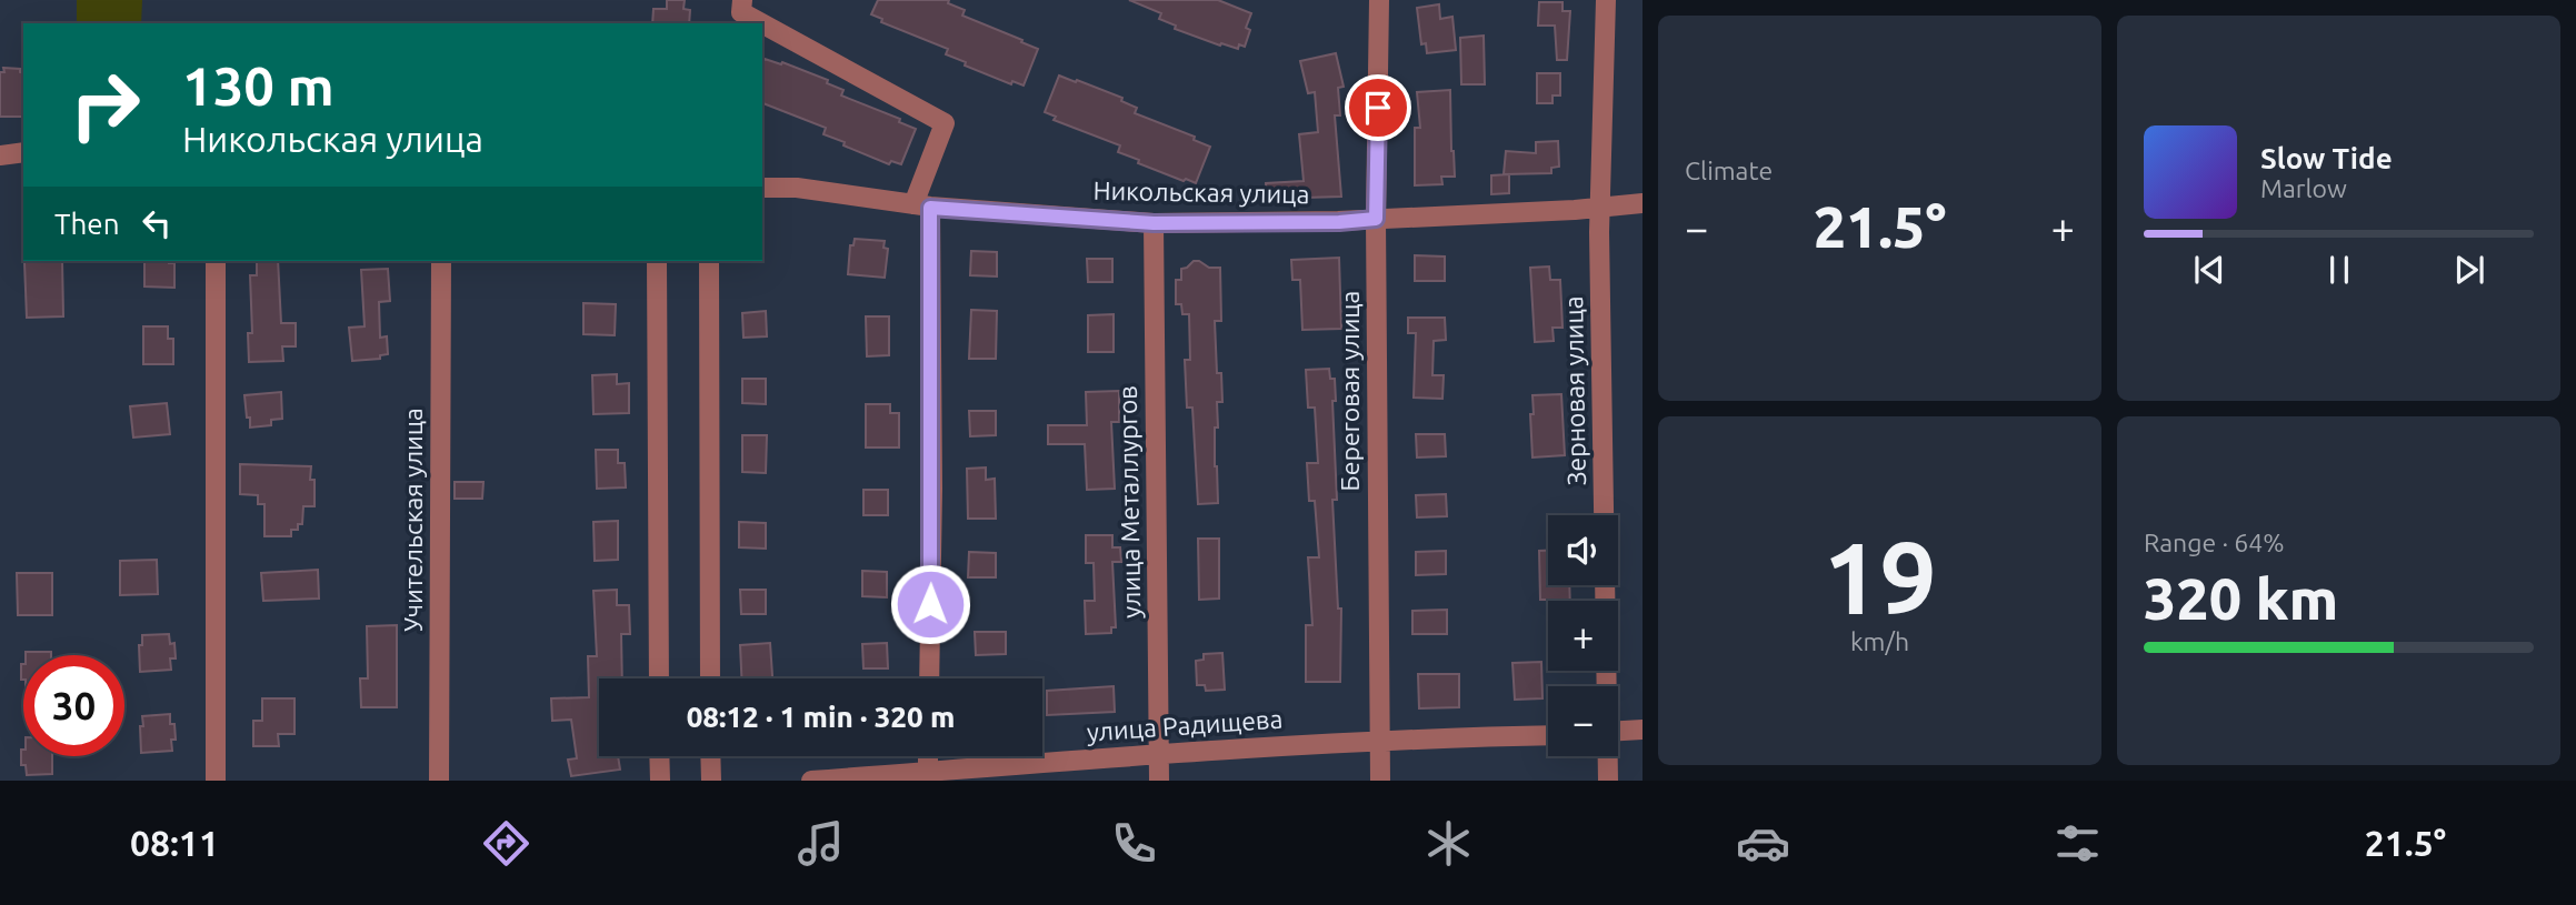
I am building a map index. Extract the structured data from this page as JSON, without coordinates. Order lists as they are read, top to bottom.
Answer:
{
  "streets": {
    "street": [
      "Никольская улица",
      "Береговая улица",
      "Зерновая улица",
      "улица Металлургов",
      "Учительская улица",
      "улица Радищева"
    ]
  },
  "crossings": [
    ["Никольская улица", "Береговая улица"],
    ["Никольская улица", "Зерновая улица"],
    ["Никольская улица", "улица Металлургов"],
    ["Береговая улица", "улица Радищева"],
    ["улица Металлургов", "улица Радищева"]
  ],
  "page": {
    "tile": [
      "Climate",
      ["19", "km/h"],
      ["Range · 64%", "320 km"]
    ],
    "turn": ["130 m", "Никольская улица"],
    "song": ["Slow Tide", "Marlow"],
    "then": "Then",
    "heat": ["−", "21.5°", "+"],
    "map_buttons": ["+", "−"],
    "limit": "30",
    "trip": "08:12 · 1 min · 320 m",
    "tabs": ["08:11", "21.5°"]
  }
}
